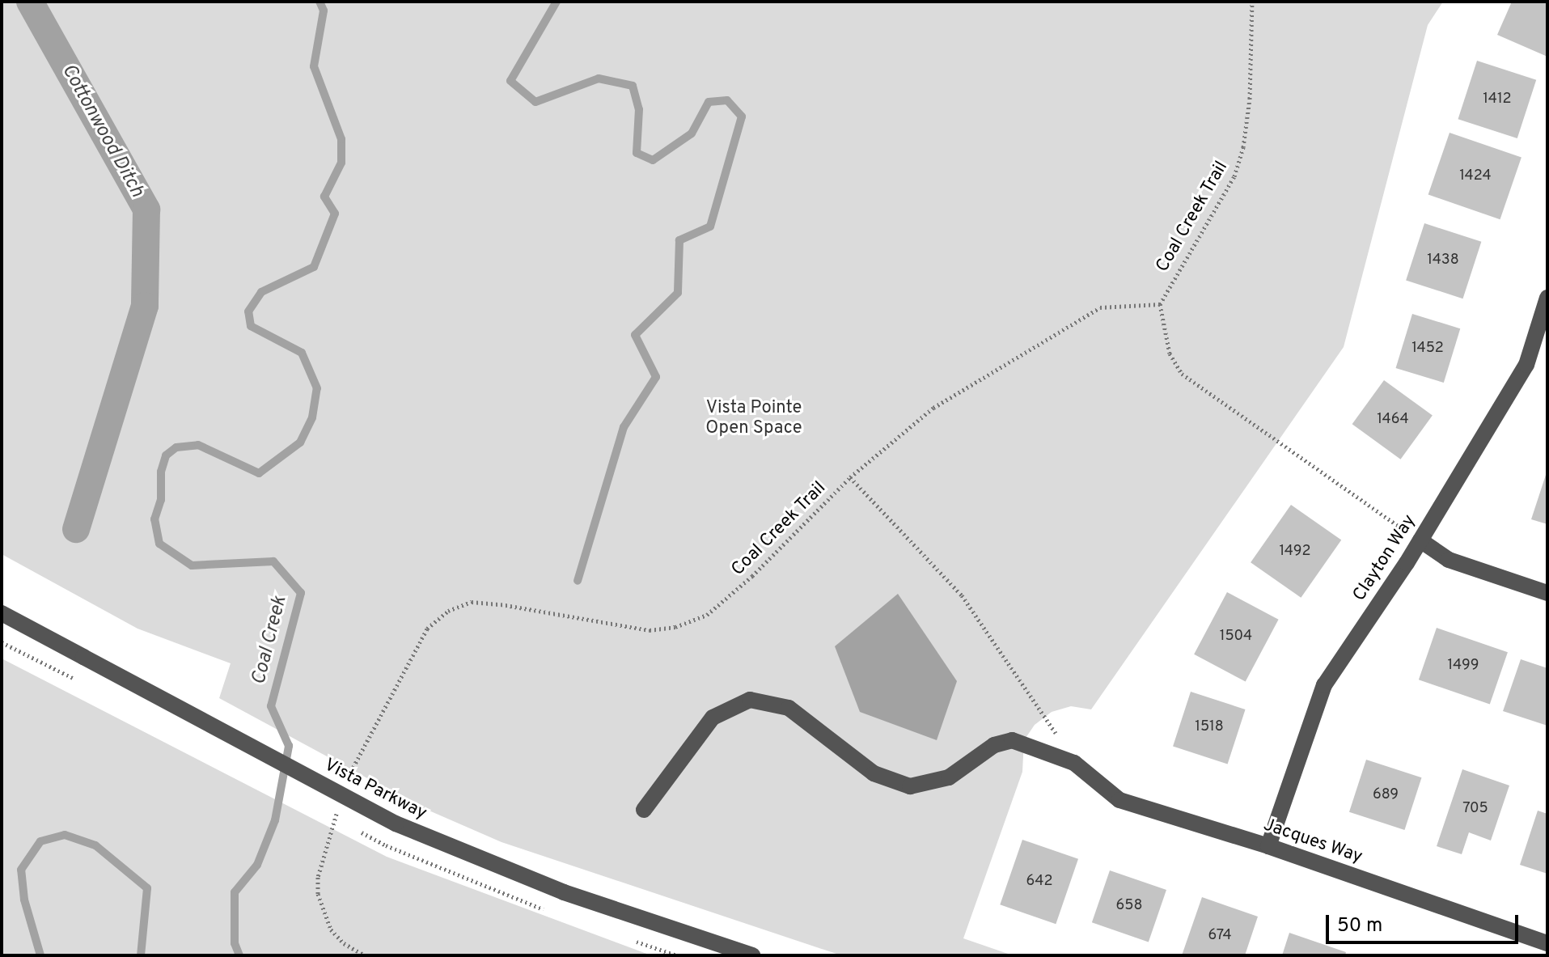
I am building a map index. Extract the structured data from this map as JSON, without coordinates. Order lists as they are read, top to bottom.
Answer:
{
  "streets": {
    "street": ["Clayton Way", "Vista Parkway", "Jacques Way"],
    "path": ["Coal Creek Trail"]
  },
  "crossings": [
    ["Clayton Way", "Jacques Way"]
  ],
  "water": ["Cottonwood Ditch", "Coal Creek"],
  "parks": ["Vista Pointe Open Space"],
  "house_numbers": [
    "1412",
    "1424",
    "1438",
    "1452",
    "1464",
    "1492",
    "1504",
    "1499",
    "1518",
    "689",
    "705",
    "642",
    "658",
    "674"
  ],
  "scale_bar": "50 m"
}
